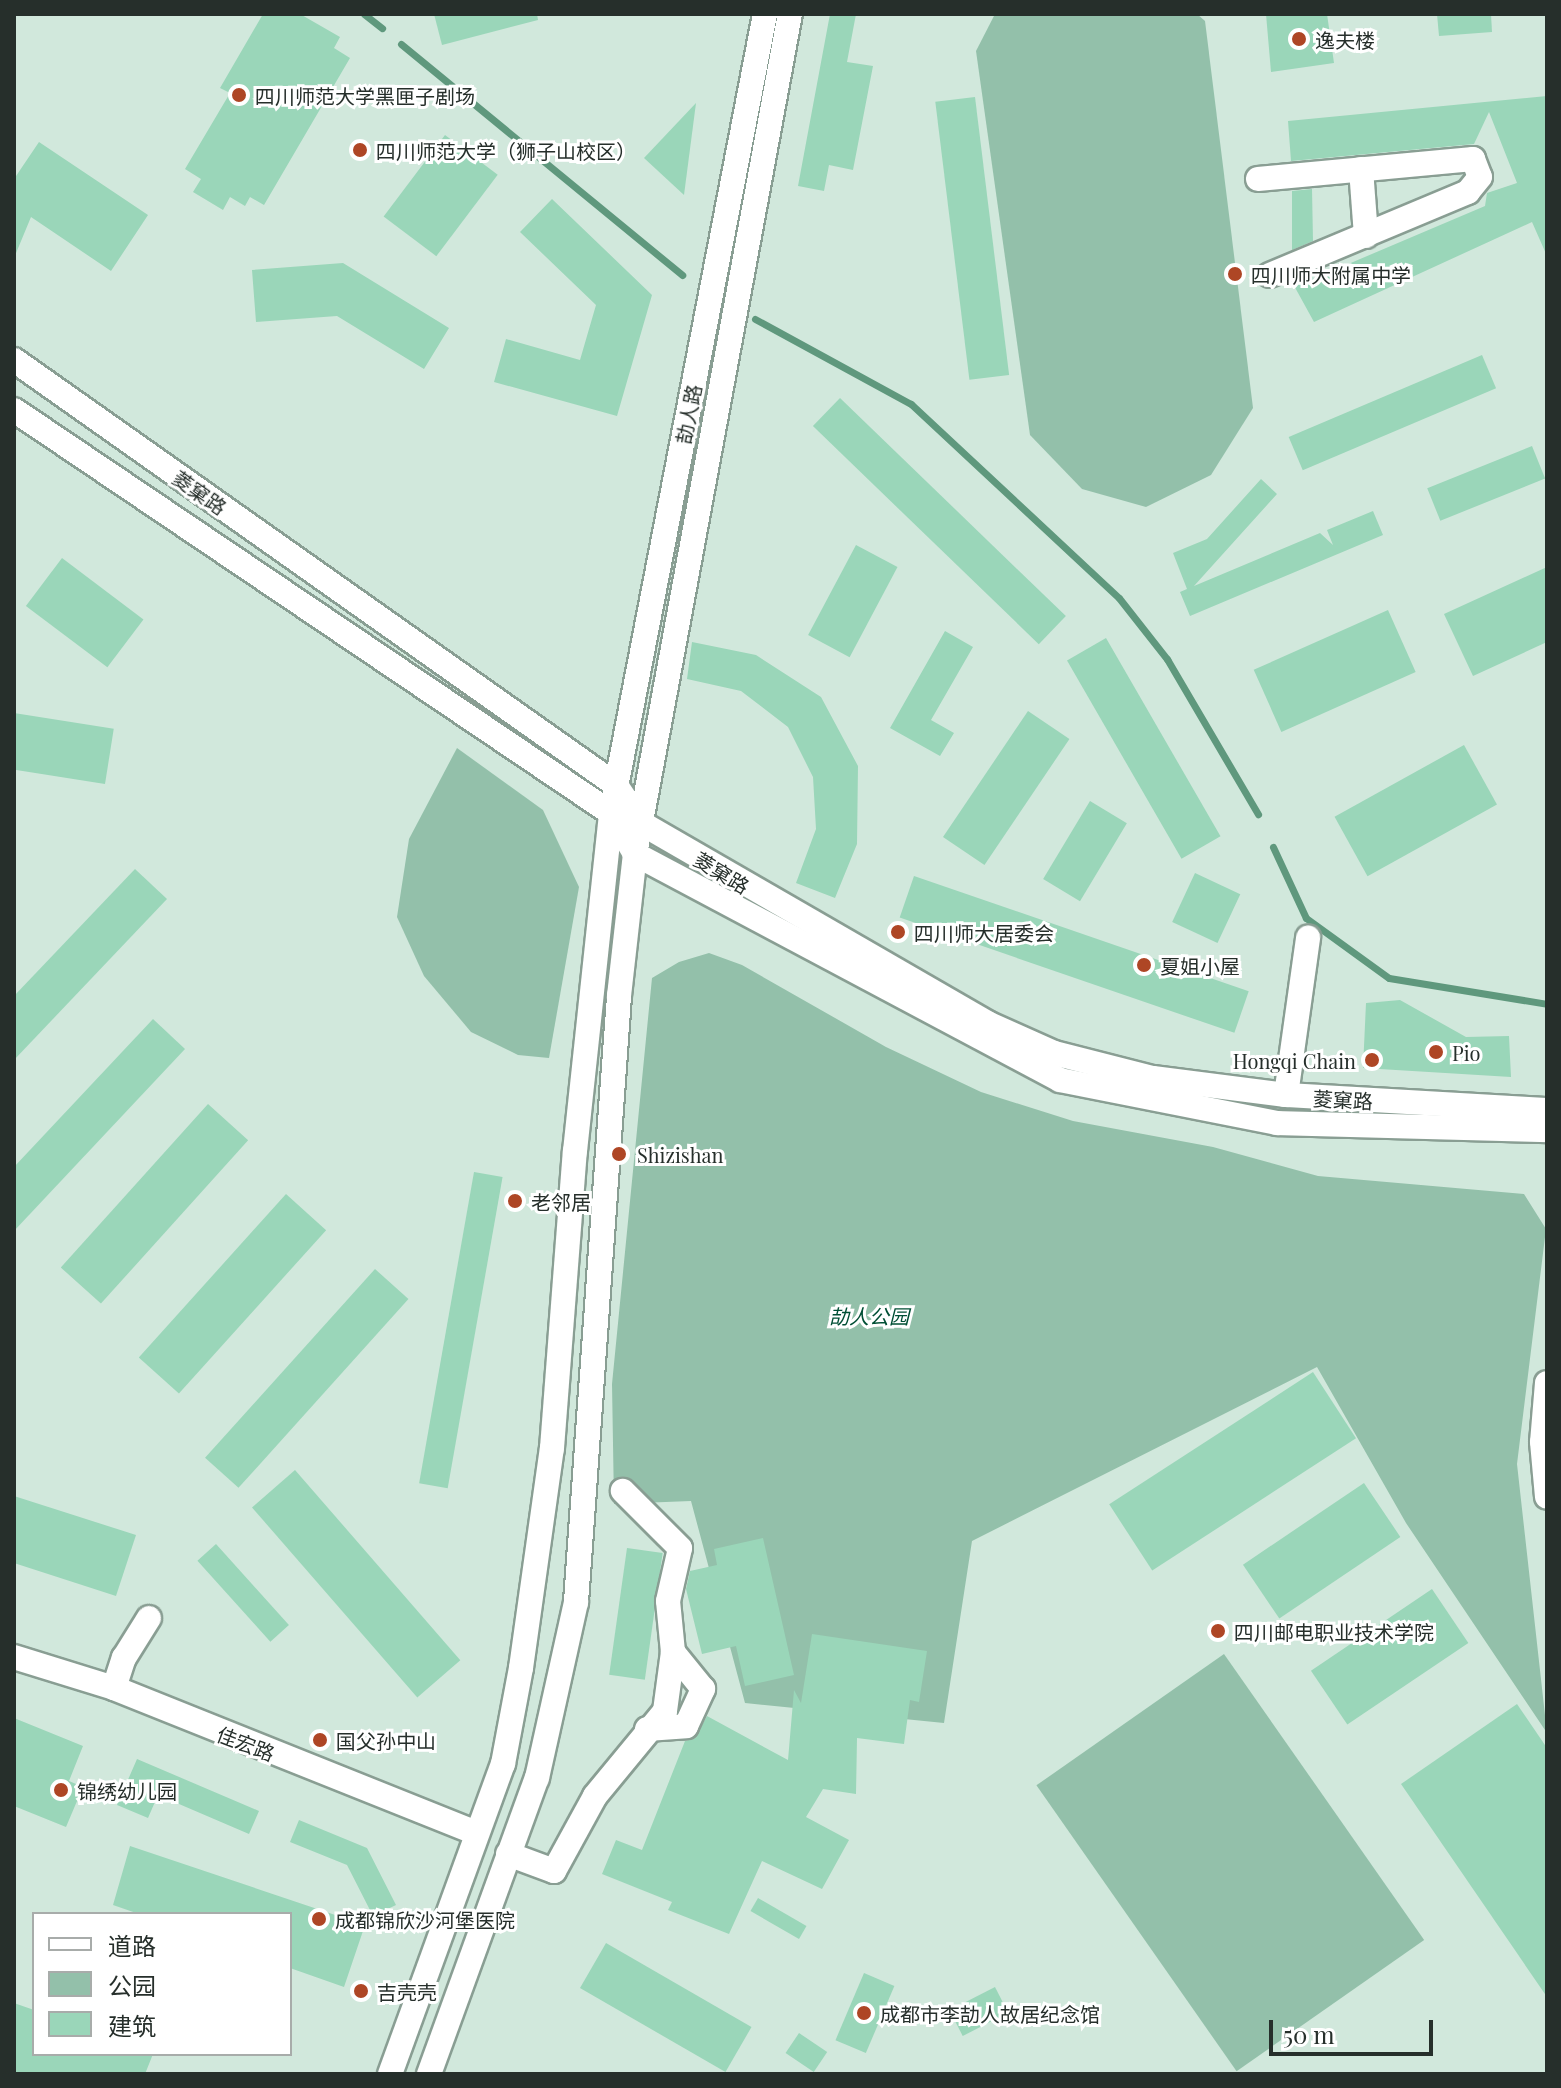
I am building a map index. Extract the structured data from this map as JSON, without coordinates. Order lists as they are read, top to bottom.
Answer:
{
  "streets": {
    "street": ["劼人路", "菱窠路", "佳宏路"]
  },
  "crossings": [
    ["劼人路", "菱窠路"],
    ["劼人路", "佳宏路"]
  ],
  "parks": ["劼人公园"],
  "places": [
    "逸夫楼",
    "四川师范大学黑匣子剧场",
    "四川师范大学（狮子山校区）",
    "四川师大附属中学",
    "四川师大居委会",
    "夏姐小屋",
    "Pio",
    "Hongqi Chain",
    "Shizishan",
    "老邻居",
    "四川邮电职业技术学院",
    "国父孙中山",
    "锦绣幼儿园",
    "成都锦欣沙河堡医院",
    "吉壳壳",
    "成都市李劼人故居纪念馆"
  ],
  "legend": ["道路", "公园", "建筑"],
  "scale_bar": "50 m"
}
